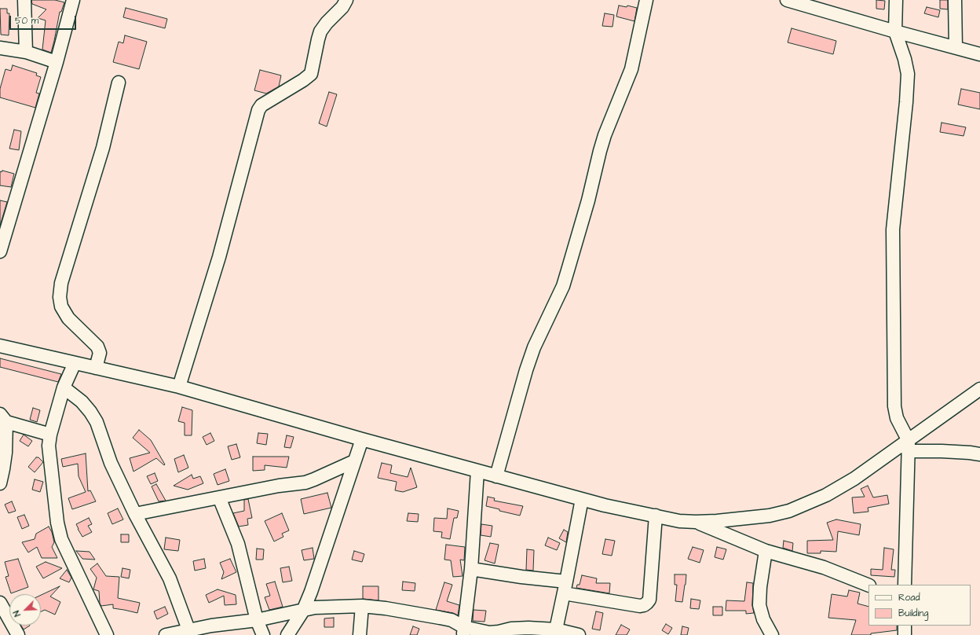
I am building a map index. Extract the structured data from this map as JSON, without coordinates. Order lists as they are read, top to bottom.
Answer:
{
  "legend": ["Road", "Building"],
  "scale_bar": "50 m",
  "north": "bottom left"
}
